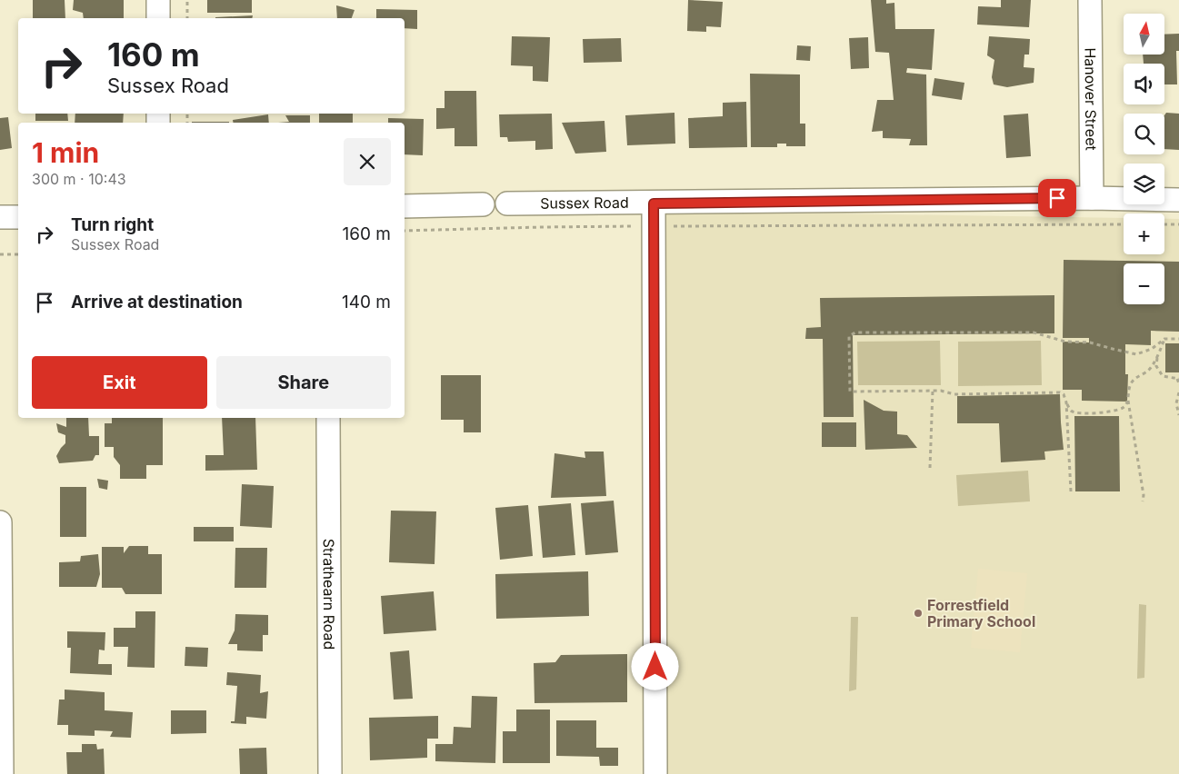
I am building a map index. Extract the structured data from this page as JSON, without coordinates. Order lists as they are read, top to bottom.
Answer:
{
  "streets": {
    "street": ["Hanover Street", "Sussex Road", "Strathearn Road"]
  },
  "crossings": [
    ["Hanover Street", "Sussex Road"]
  ],
  "places": ["Forrestfield Primary School"],
  "north": "top",
  "page": {
    "map_buttons": ["+", "−"],
    "turn": ["160 m", "Sussex Road"],
    "heading": ["1 min", "300 m · 10:43"],
    "list": [
      {
        "name": "Turn right",
        "note": "Sussex Road",
        "value": "160 m"
      },
      {
        "name": "Arrive at destination",
        "value": "140 m"
      }
    ],
    "buttons": ["Exit", "Share"]
  }
}
